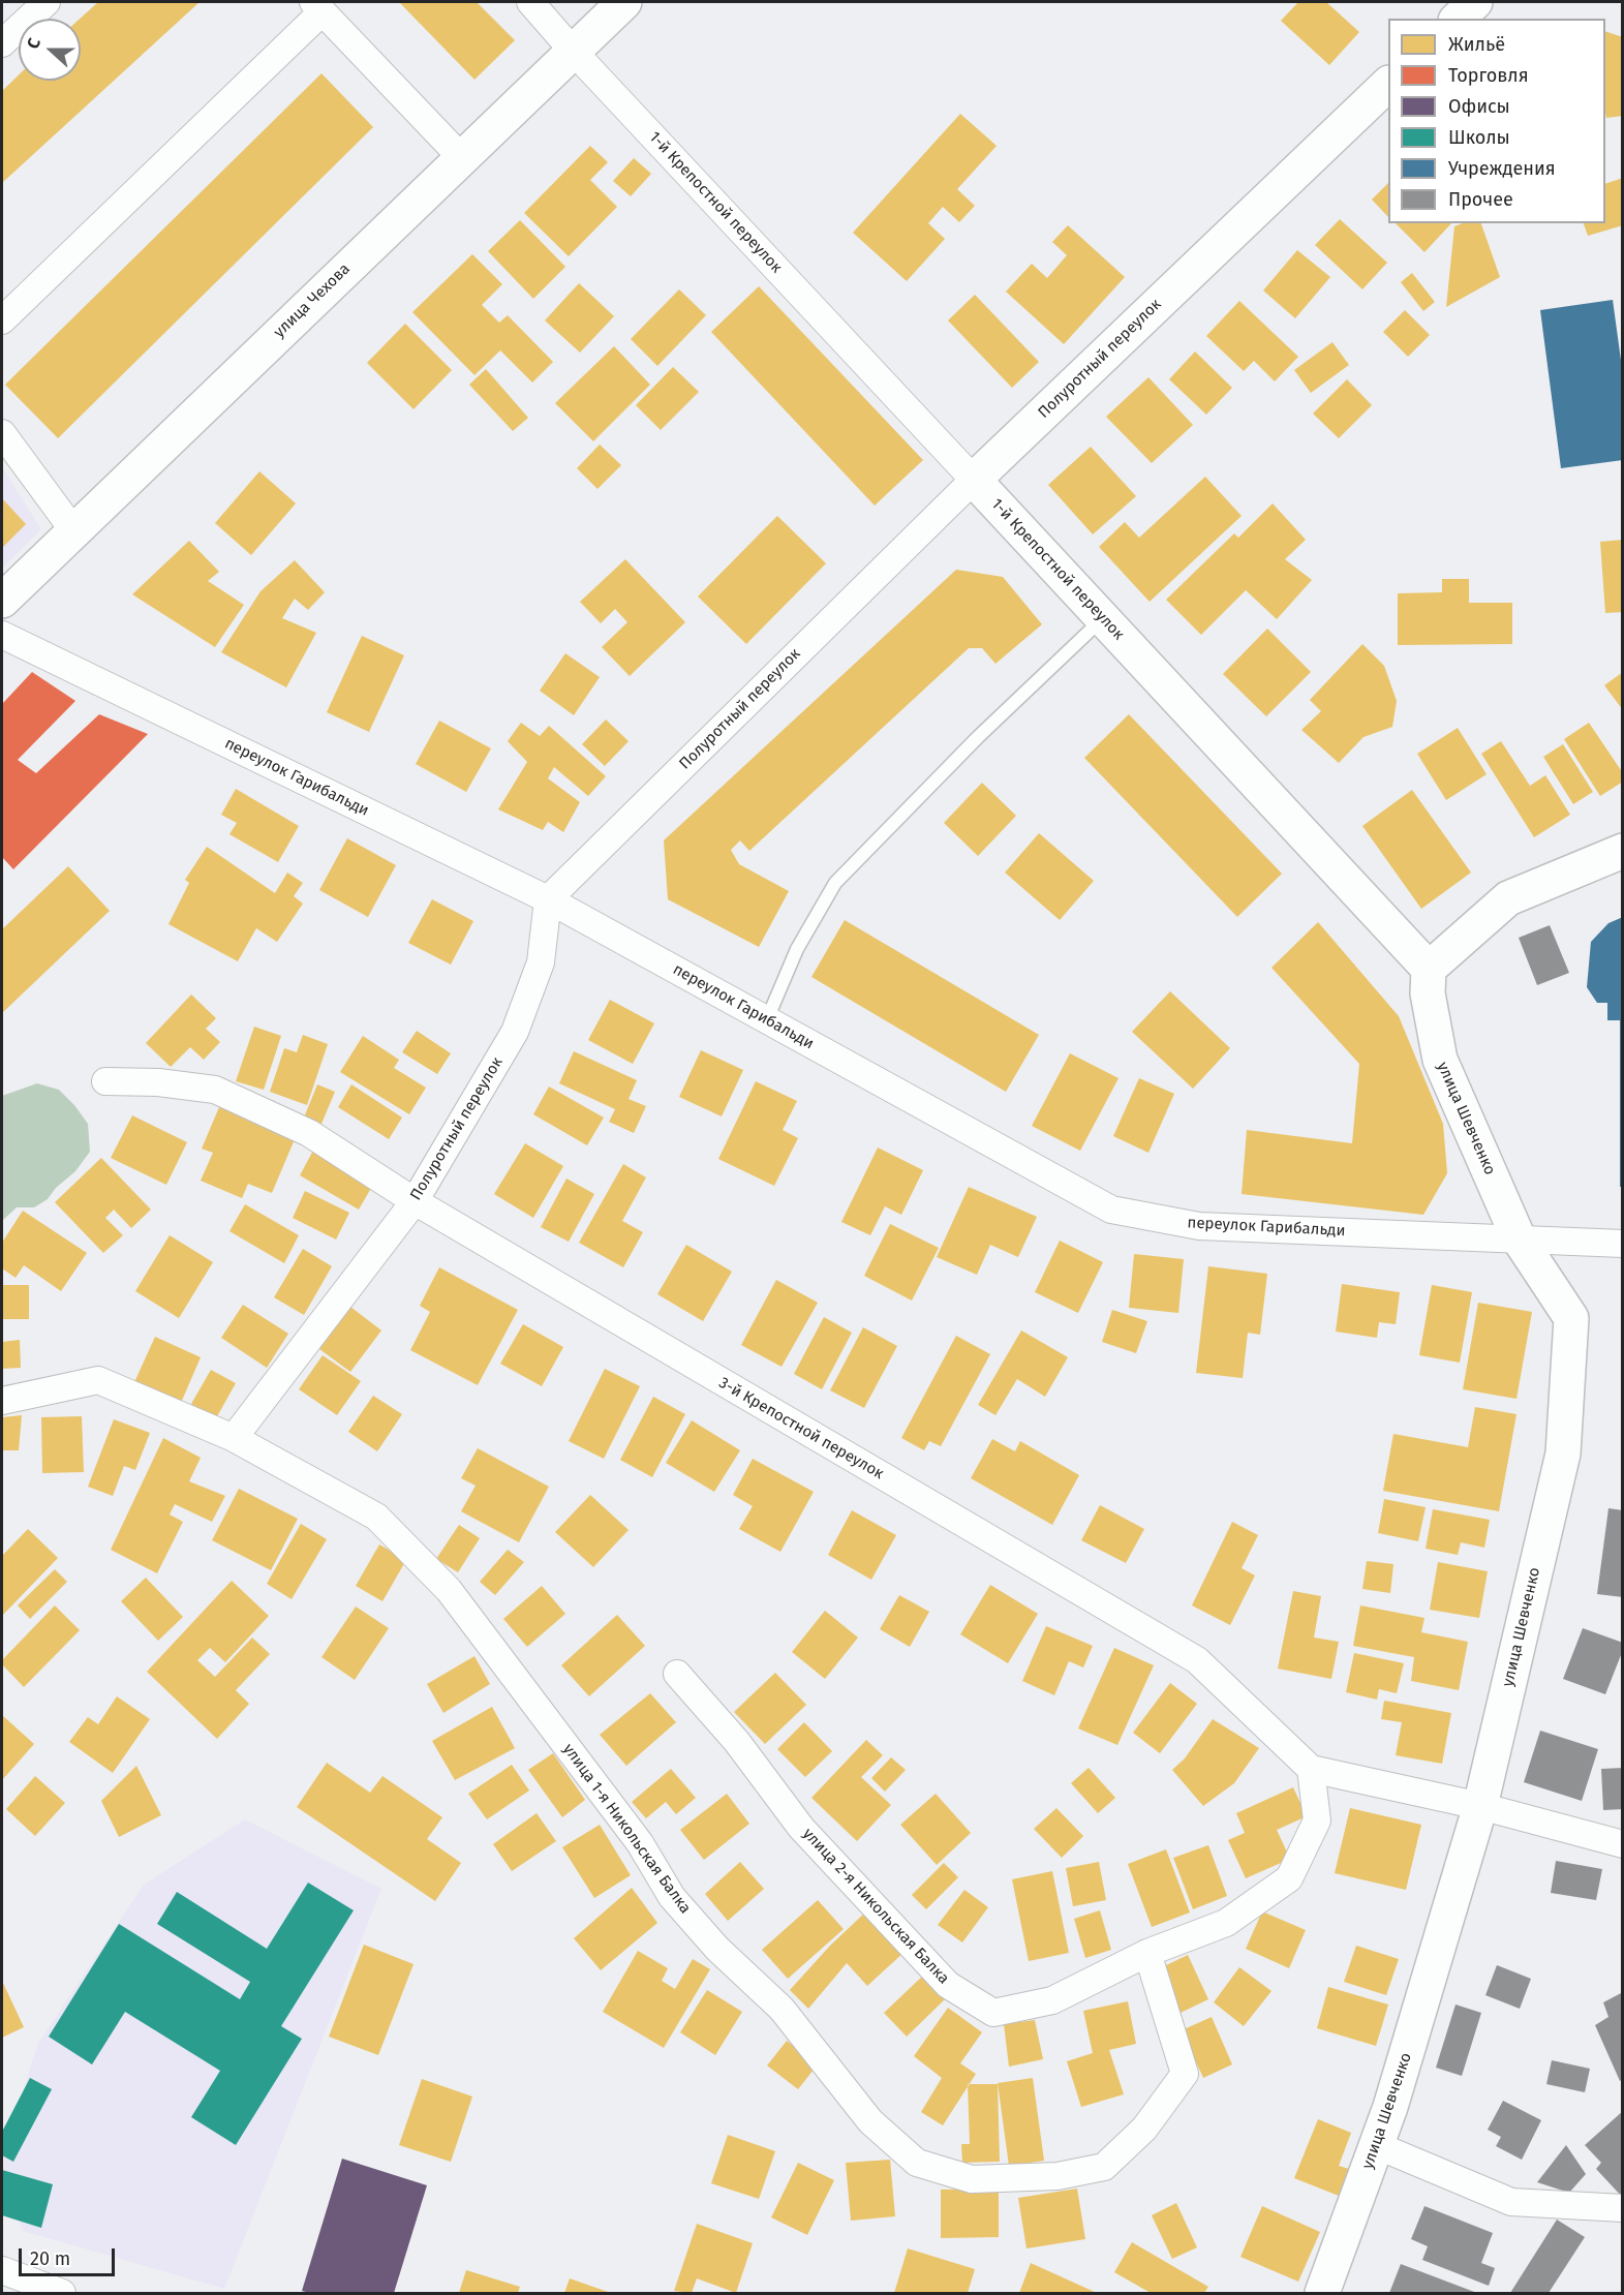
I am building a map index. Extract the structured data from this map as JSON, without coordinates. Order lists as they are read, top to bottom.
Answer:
{
  "streets": {
    "street": [
      "1-й Крепостной переулок",
      "улица Чехова",
      "Полуротный переулок",
      "переулок Гарибальди",
      "улица Шевченко",
      "3-й Крепостной переулок",
      "улица 1-я Никольская Балка",
      "улица 2-я Никольская Балка"
    ]
  },
  "crossings": [
    ["1-й Крепостной переулок", "улица Чехова"],
    ["1-й Крепостной переулок", "Полуротный переулок"],
    ["1-й Крепостной переулок", "улица Шевченко"],
    ["Полуротный переулок", "переулок Гарибальди"],
    ["Полуротный переулок", "3-й Крепостной переулок"],
    ["Полуротный переулок", "улица 1-я Никольская Балка"],
    ["переулок Гарибальди", "улица Шевченко"],
    ["3-й Крепостной переулок", "улица 2-я Никольская Балка"],
    ["улица 1-я Никольская Балка", "улица 2-я Никольская Балка"]
  ],
  "legend": [
    "Жильё",
    "Торговля",
    "Офисы",
    "Школы",
    "Учреждения",
    "Прочее"
  ],
  "scale_bar": "20 m",
  "north": "left"
}
